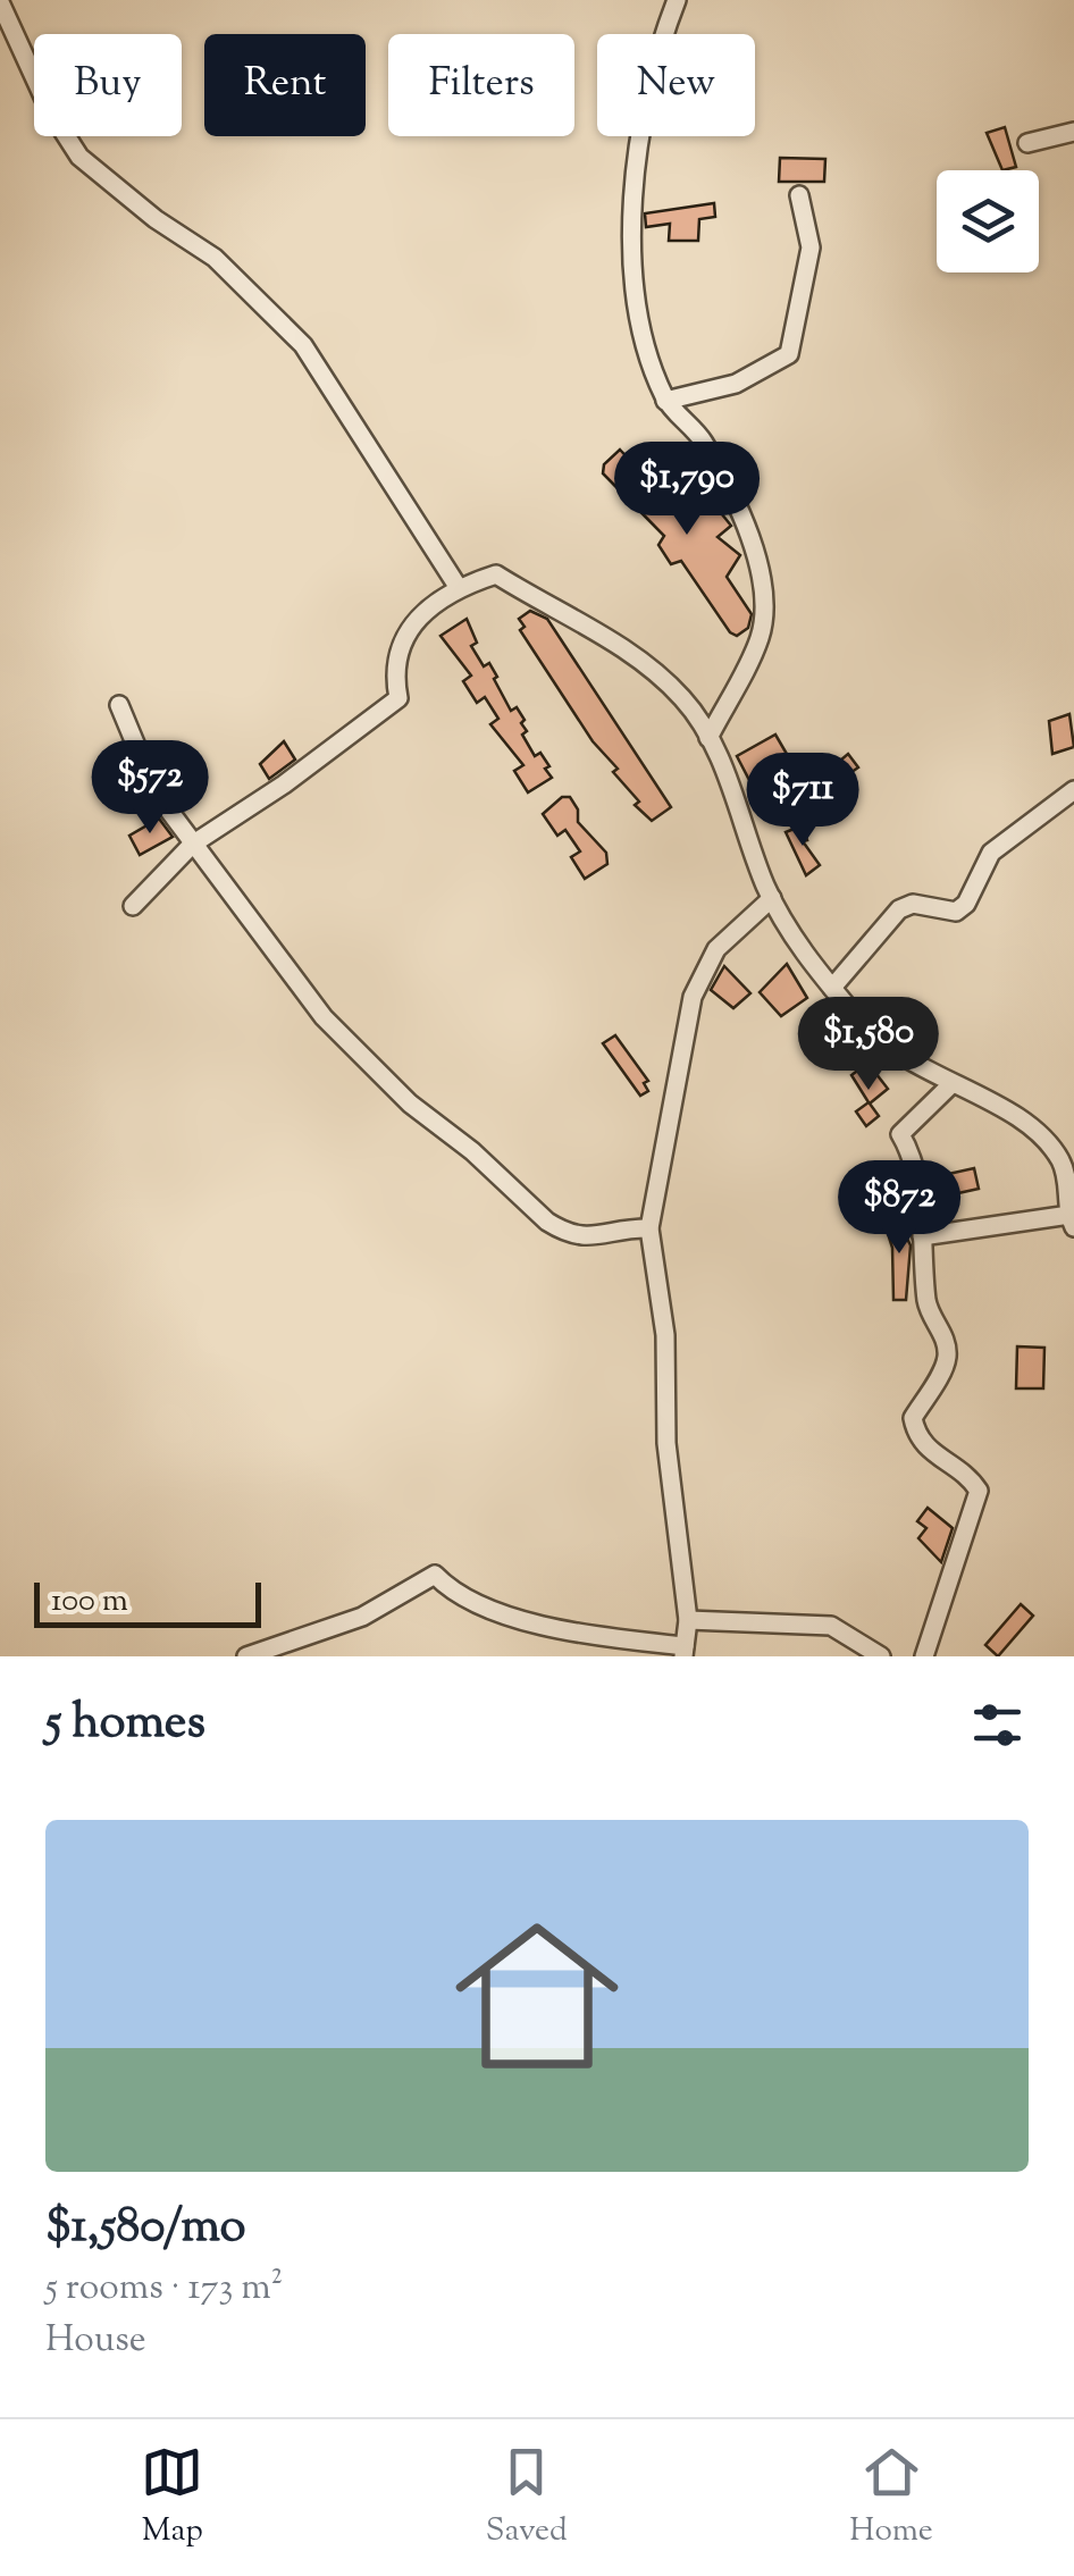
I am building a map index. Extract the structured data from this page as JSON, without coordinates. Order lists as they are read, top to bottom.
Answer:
{
  "scale_bar": "100 m",
  "page": {
    "chip": [
      "Buy",
      "Rent",
      "Filters",
      "New"
    ],
    "price": [
      "$1,790",
      "$572",
      "$711",
      "$1,580",
      "$872"
    ],
    "scale": "100 m",
    "heading": "5 homes",
    "list": [
      {
        "name": "$1,580/mo",
        "note": "5 rooms · 173 m² · House"
      }
    ],
    "tabs": ["Map", "Saved", "Home"]
  }
}
